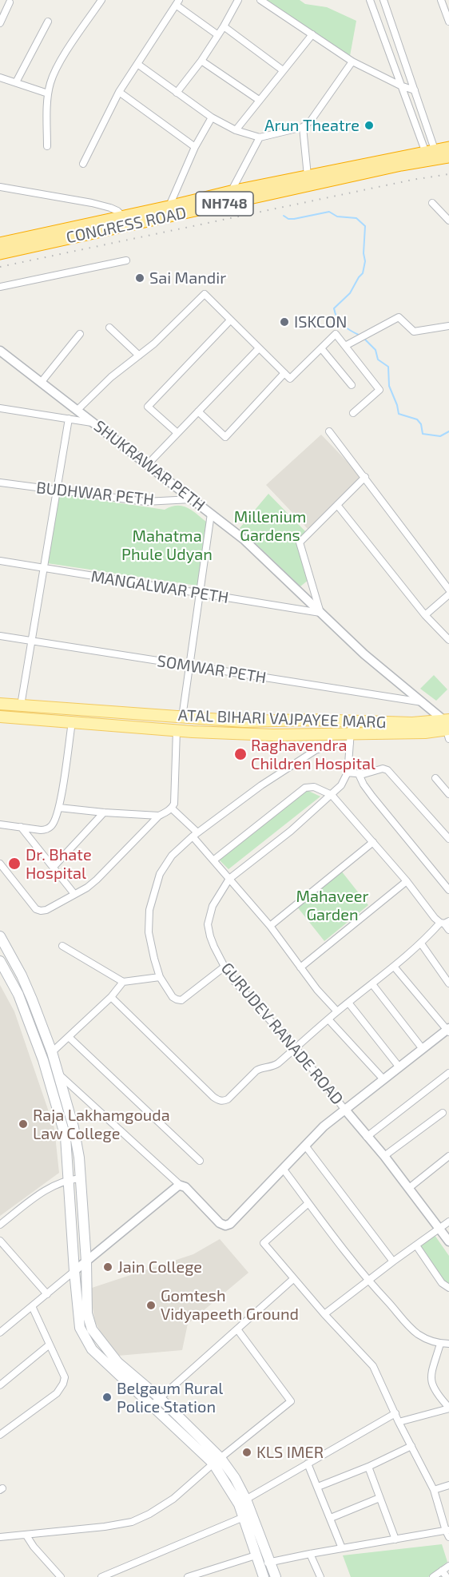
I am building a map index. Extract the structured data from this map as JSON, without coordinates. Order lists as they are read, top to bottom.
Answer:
{
  "streets": {
    "highway": ["NH748", "CONGRESS ROAD"],
    "main road": ["ATAL BIHARI VAJPAYEE MARG"],
    "street": [
      "SHUKRAWAR PETH",
      "BUDHWAR PETH",
      "MANGALWAR PETH",
      "SOMWAR PETH",
      "GURUDEV RANADE ROAD"
    ]
  },
  "crossings": [
    ["SHUKRAWAR PETH", "BUDHWAR PETH"],
    ["SHUKRAWAR PETH", "MANGALWAR PETH"],
    ["SHUKRAWAR PETH", "SOMWAR PETH"],
    ["SHUKRAWAR PETH", "ATAL BIHARI VAJPAYEE MARG"],
    ["ATAL BIHARI VAJPAYEE MARG", "GURUDEV RANADE ROAD"]
  ],
  "parks": ["Millenium Gardens", "Mahatma Phule Udyan", "Mahaveer Garden"],
  "places": [
    "Arun Theatre",
    "Sai Mandir",
    "ISKCON",
    "Raghavendra Children Hospital",
    "Dr. Bhate Hospital",
    "Raja Lakhamgouda Law College",
    "Jain College",
    "Gomtesh Vidyapeeth Ground",
    "Belgaum Rural Police Station",
    "KLS IMER"
  ]
}
